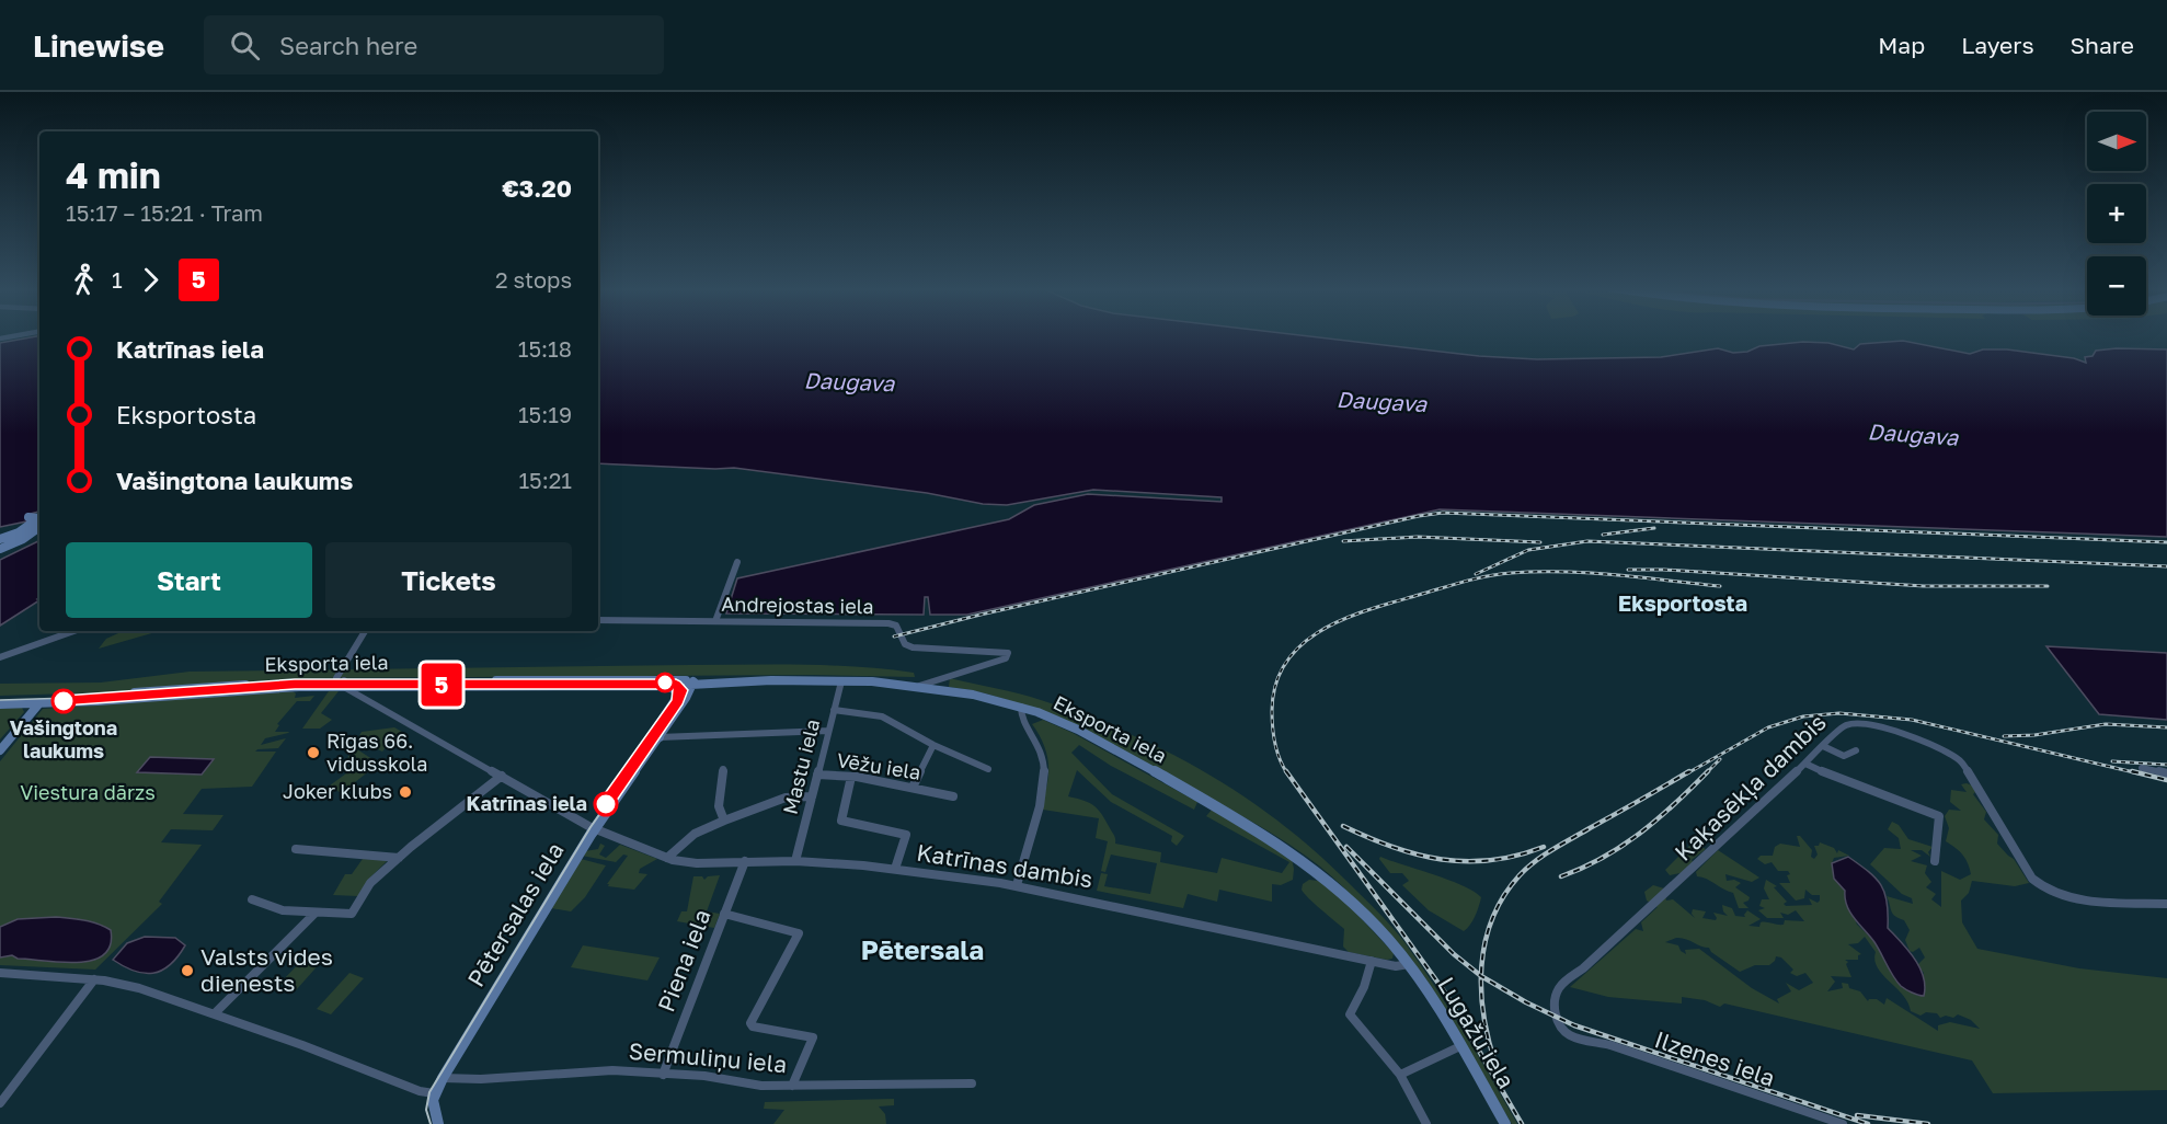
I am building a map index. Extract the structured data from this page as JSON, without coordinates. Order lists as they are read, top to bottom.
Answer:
{
  "streets": {
    "street": [
      "Andrejostas iela",
      "Eksporta iela",
      "Mastu iela",
      "Vēžu iela",
      "Kaķasēkļa dambis",
      "Katrīnas dambis",
      "Pētersalas iela",
      "Piena iela",
      "Lugažu iela",
      "Sermuliņu iela",
      "Ilzenes iela"
    ]
  },
  "crossings": [
    ["Andrejostas iela", "Eksporta iela"],
    ["Eksporta iela", "Mastu iela"],
    ["Eksporta iela", "Katrīnas dambis"],
    ["Eksporta iela", "Pētersalas iela"],
    ["Eksporta iela", "Lugažu iela"],
    ["Mastu iela", "Vēžu iela"],
    ["Mastu iela", "Katrīnas dambis"],
    ["Kaķasēkļa dambis", "Ilzenes iela"],
    ["Katrīnas dambis", "Pētersalas iela"],
    ["Katrīnas dambis", "Piena iela"],
    ["Katrīnas dambis", "Lugažu iela"],
    ["Pētersalas iela", "Sermuliņu iela"],
    ["Piena iela", "Sermuliņu iela"]
  ],
  "districts": ["Eksportosta", "Pētersala"],
  "water": ["Daugava"],
  "parks": ["Viestura dārzs"],
  "places": [
    "Vašingtona laukums",
    "Rīgas 66. vidusskola",
    "Joker klubs",
    "Katrīnas iela",
    "Valsts vides dienests"
  ],
  "lines": ["tram line 5"],
  "north": "right",
  "page": {
    "header": "Linewise",
    "search": "Search here",
    "nav": ["Map", "Layers", "Share"],
    "on_map": "5",
    "map_buttons": ["+", "−"],
    "heading": ["4 min", "15:17 – 15:21 · Tram", "€3.20"],
    "legs": ["1", "5", "2 stops"],
    "list": [
      {
        "name": "Katrīnas iela",
        "value": "15:18"
      },
      {
        "name": "Eksportosta",
        "value": "15:19"
      },
      {
        "name": "Vašingtona laukums",
        "value": "15:21"
      }
    ],
    "buttons": ["Start", "Tickets"]
  }
}
